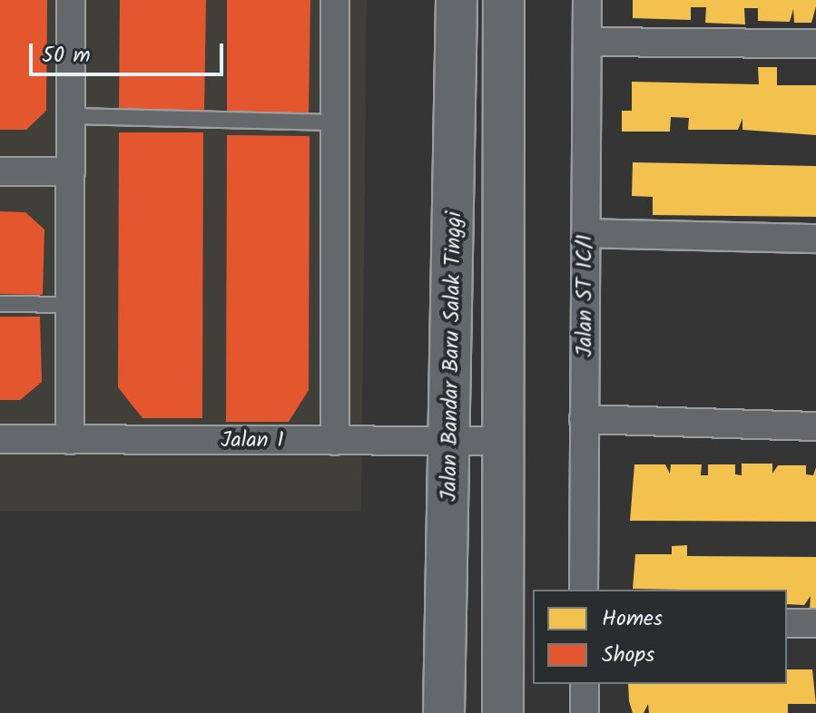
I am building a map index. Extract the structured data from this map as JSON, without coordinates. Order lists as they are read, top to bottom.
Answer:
{
  "streets": {
    "main road": ["Jalan Bandar Baru Salak Tinggi"],
    "street": ["Jalan ST 1C/1", "Jalan 1"]
  },
  "crossings": [
    ["Jalan Bandar Baru Salak Tinggi", "Jalan 1"]
  ],
  "legend": ["Homes", "Shops"],
  "scale_bar": "50 m"
}
